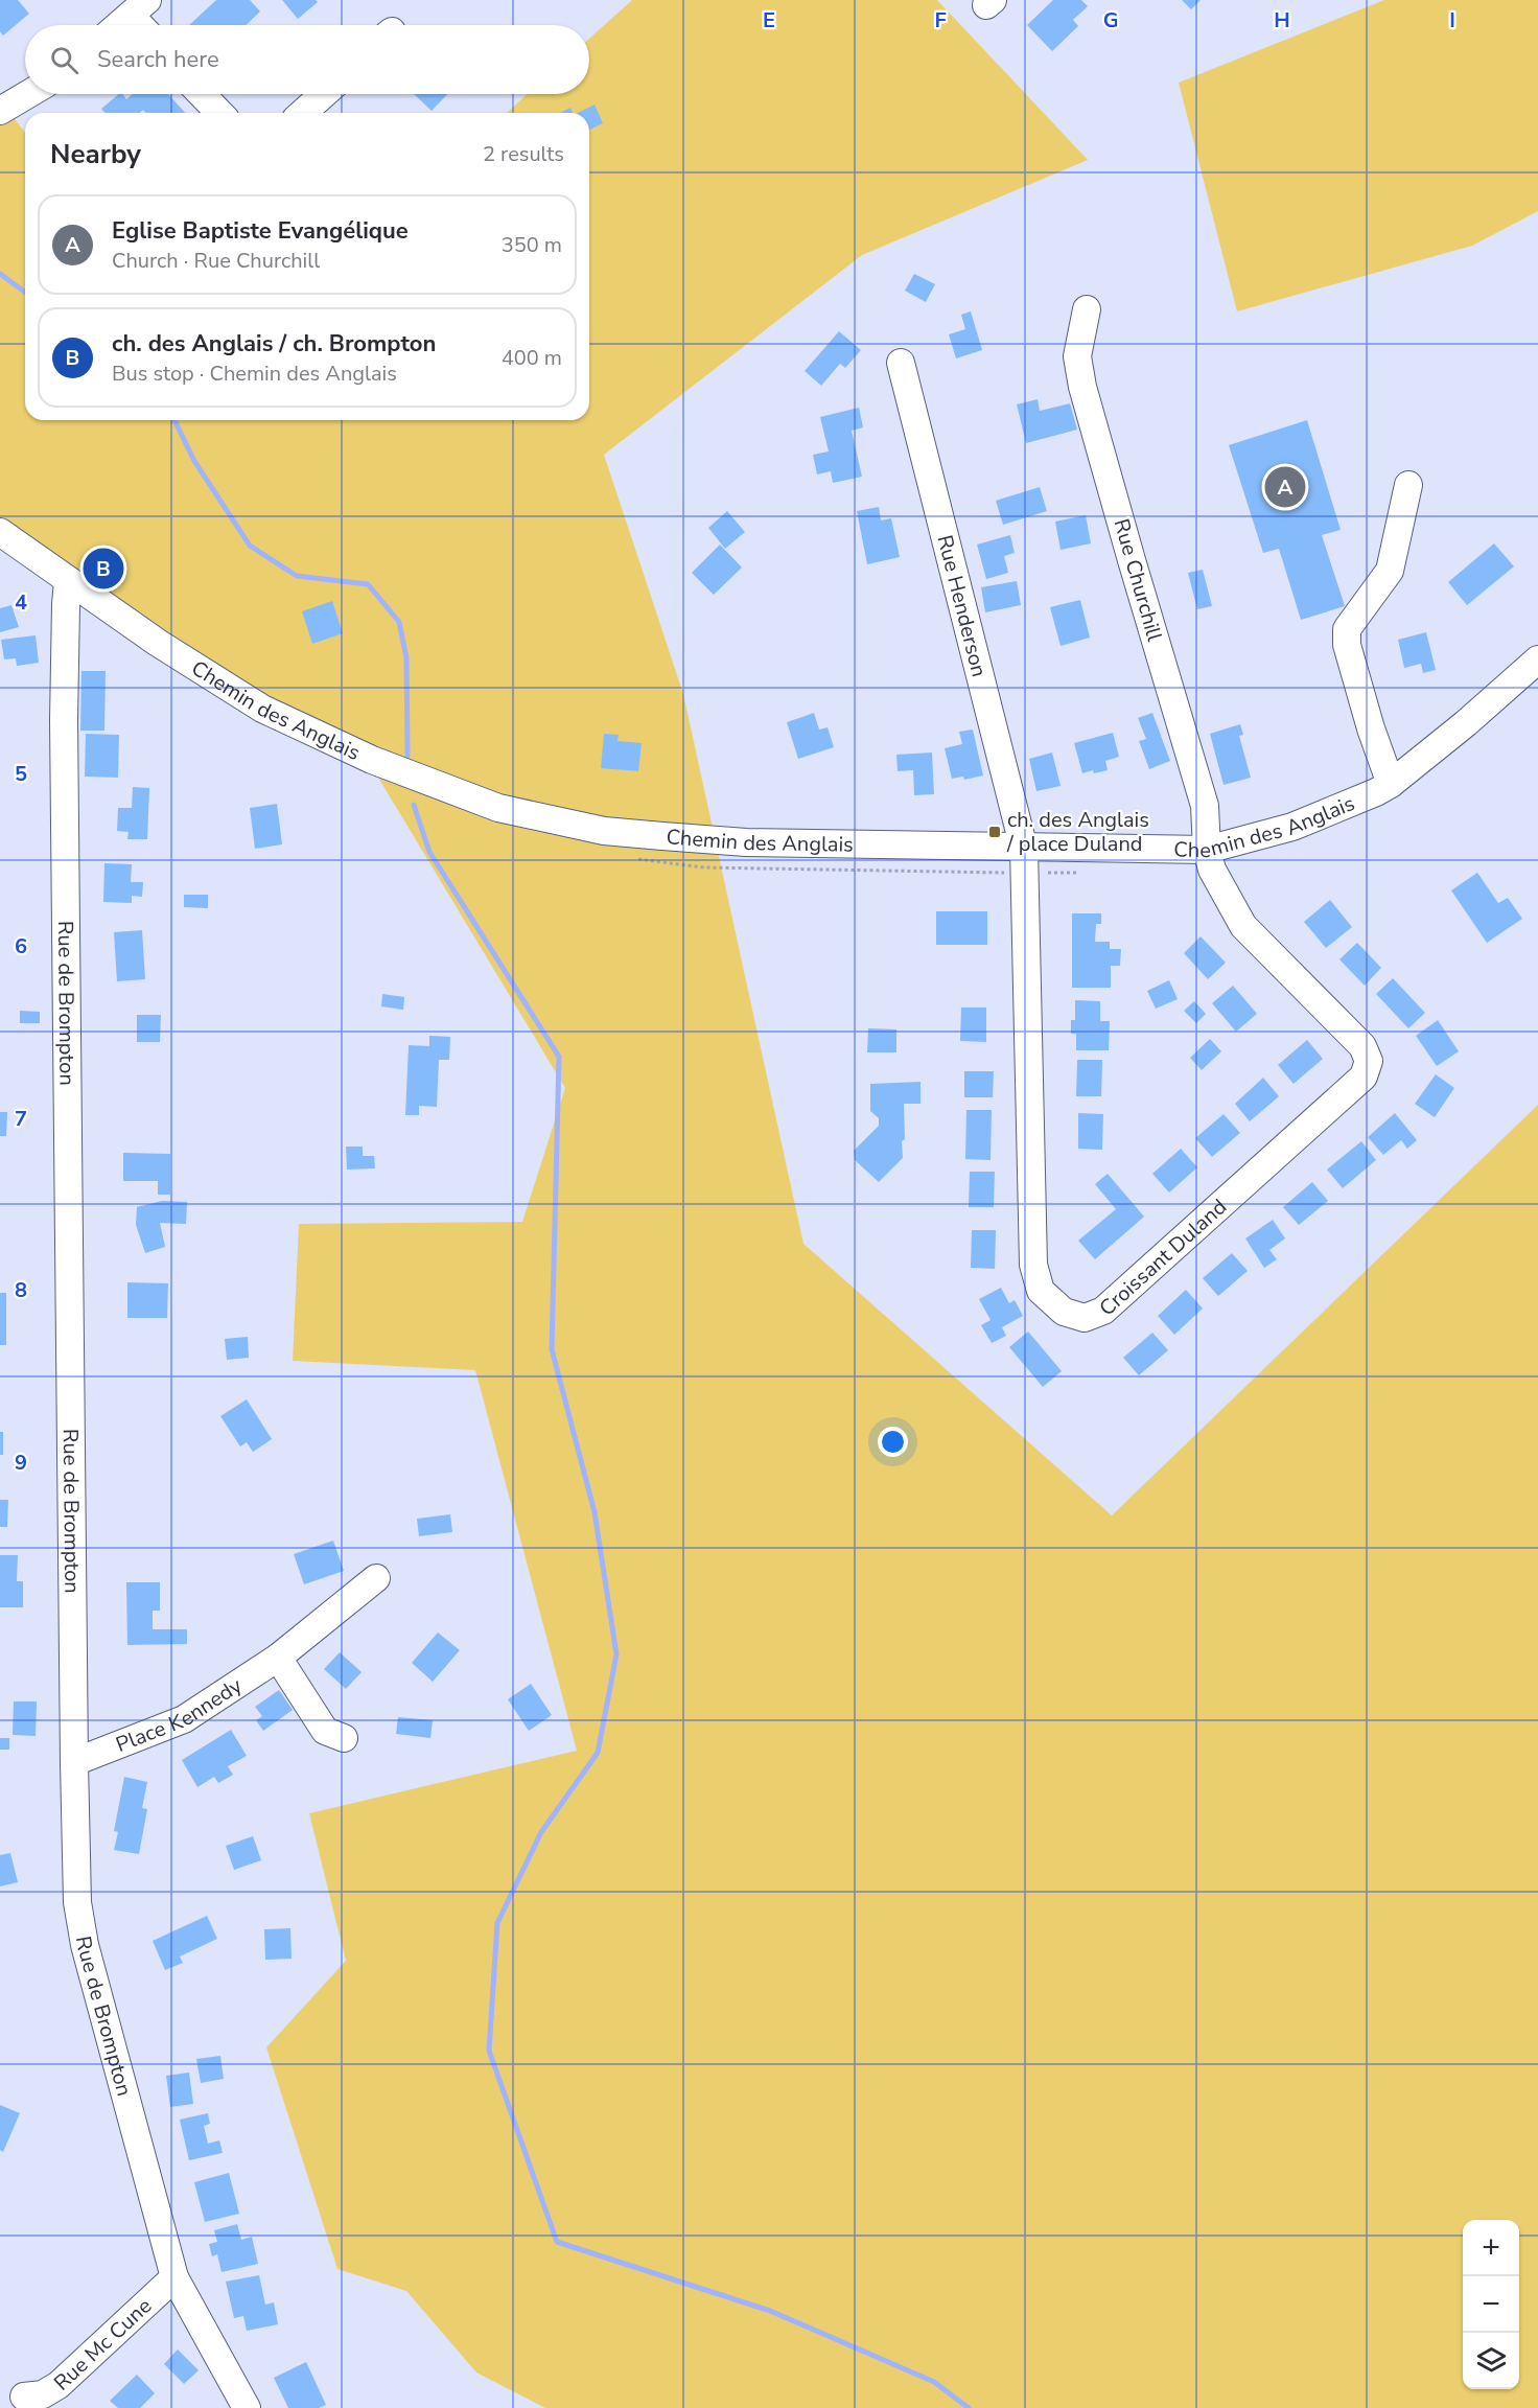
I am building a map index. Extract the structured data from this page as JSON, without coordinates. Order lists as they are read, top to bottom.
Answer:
{
  "streets": {
    "street": [
      "Rue Churchill",
      "Rue Henderson",
      "Chemin des Anglais",
      "Rue de Brompton",
      "Croissant Duland",
      "Place Kennedy",
      "Rue Mc Cune"
    ]
  },
  "crossings": [
    ["Rue Churchill", "Chemin des Anglais"],
    ["Rue Churchill", "Croissant Duland"],
    ["Rue Henderson", "Chemin des Anglais"],
    ["Rue Henderson", "Croissant Duland"],
    ["Chemin des Anglais", "Rue de Brompton"],
    ["Chemin des Anglais", "Croissant Duland"],
    ["Rue de Brompton", "Place Kennedy"],
    ["Rue de Brompton", "Rue Mc Cune"]
  ],
  "places": {
    "transit": ["ch. des Anglais / place Duland"]
  },
  "page": {
    "search": "Search here",
    "heading": ["Nearby", "2 results"],
    "list": [
      {
        "mark": "A",
        "name": "Eglise Baptiste Evangélique",
        "note": "Church · Rue Churchill",
        "value": "350 m"
      },
      {
        "mark": "B",
        "name": "ch. des Anglais / ch. Brompton",
        "note": "Bus stop · Chemin des Anglais",
        "value": "400 m"
      }
    ],
    "pins": ["A", "B"],
    "map_buttons": ["+", "−"]
  },
  "grid": {
    "columns": [
      "E",
      "F",
      "G",
      "H",
      "I"
    ],
    "rows": [
      "4",
      "5",
      "6",
      "7",
      "8",
      "9"
    ]
  }
}
